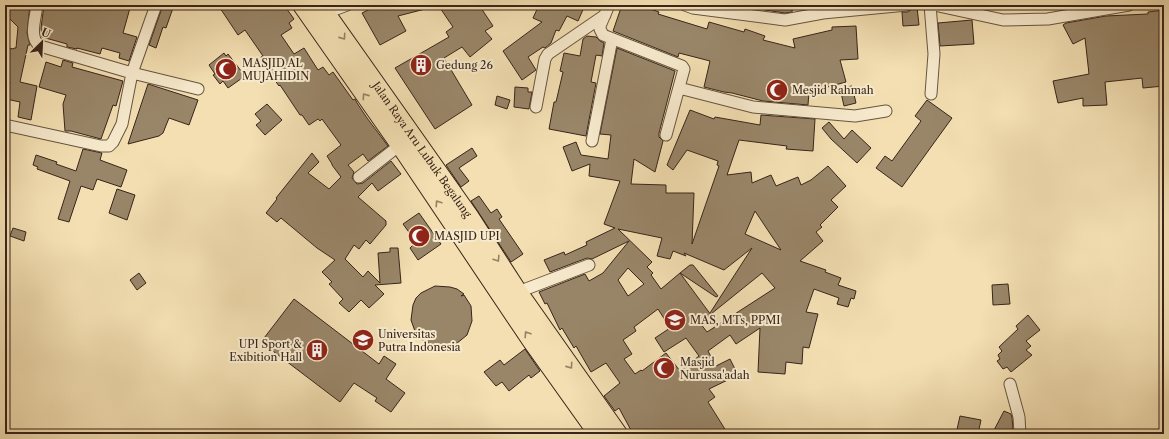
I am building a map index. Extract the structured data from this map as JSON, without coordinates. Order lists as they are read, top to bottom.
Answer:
{
  "streets": {
    "main road": ["Jalan Raya Aru Lubuk Begalung"]
  },
  "places": {
    "building": ["Gedung 26", "UPI Sport & Exibition Hall"],
    "mosque": [
      "MASJID AL MUJAHIDIN",
      "Mesjid Rahmah",
      "MASJID UPI",
      "Masjid Nurussa'adah"
    ],
    "school or university": ["MAS, MTs, PPMI", "Universitas Putra Indonesia"]
  },
  "north": "top right"
}
